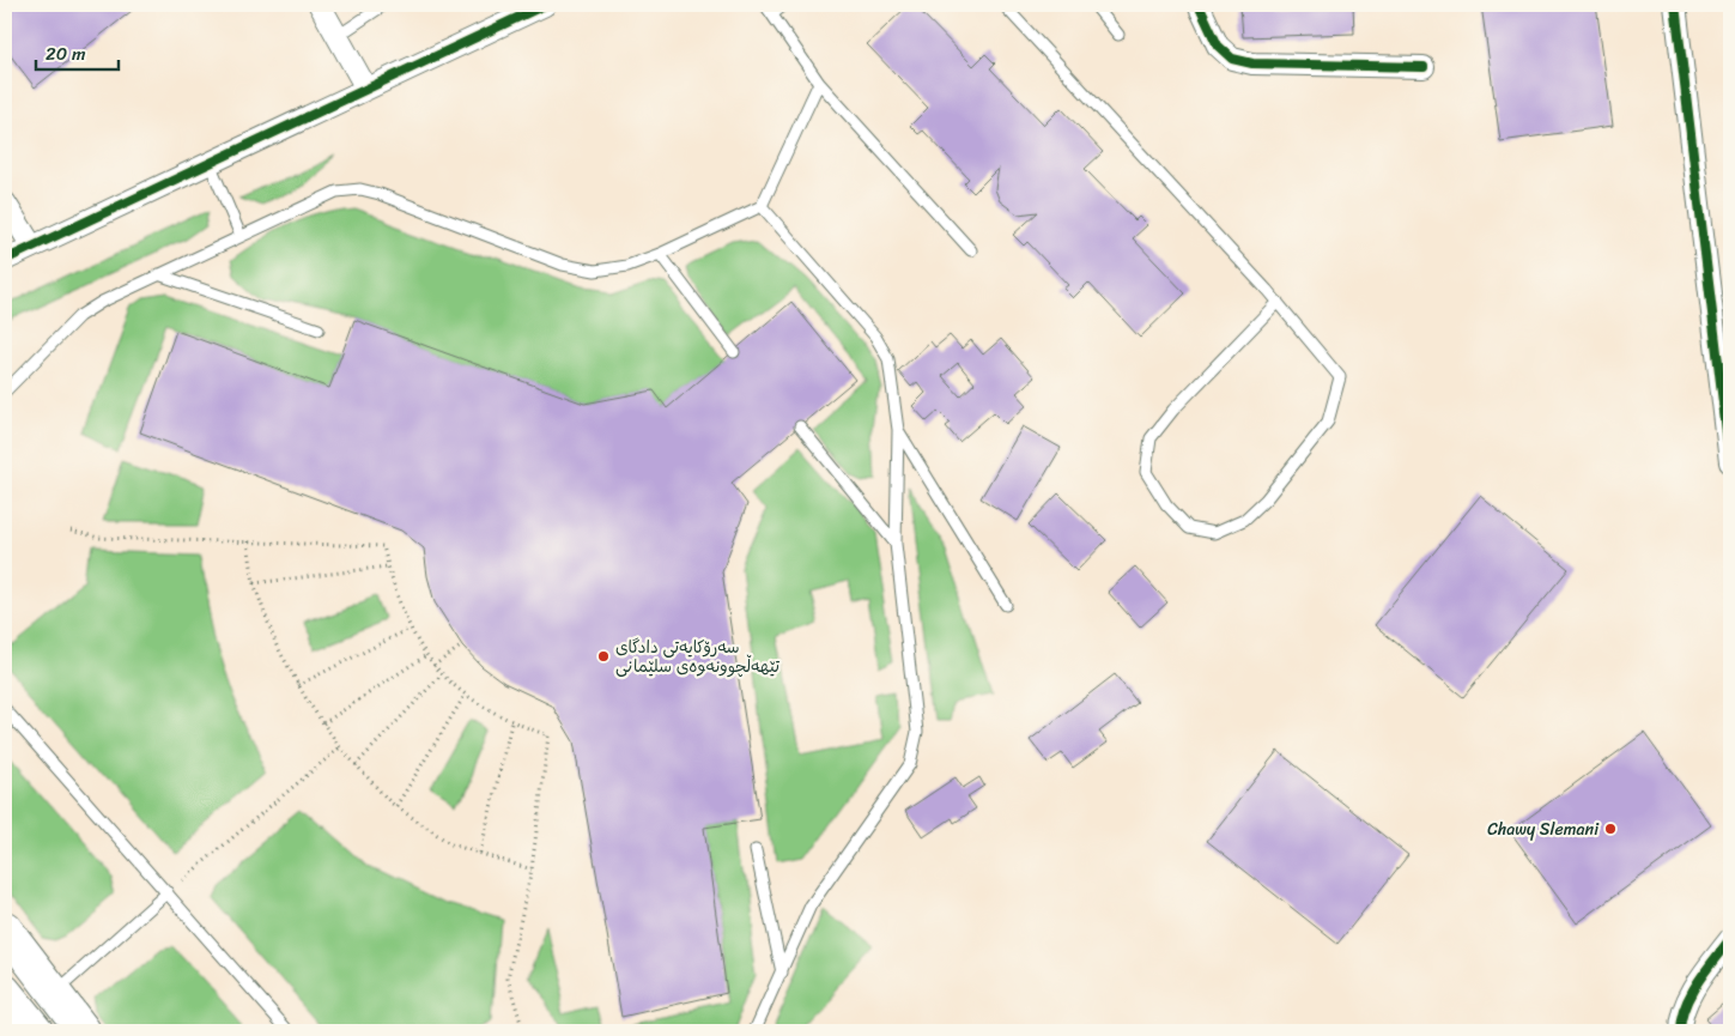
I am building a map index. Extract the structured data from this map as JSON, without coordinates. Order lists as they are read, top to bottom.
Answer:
{
  "places": ["سەرۆکایەتی دادگای تێهەڵچوونەوەی سلێمانی", "Chawy Slemani"],
  "scale_bar": "20 m"
}
